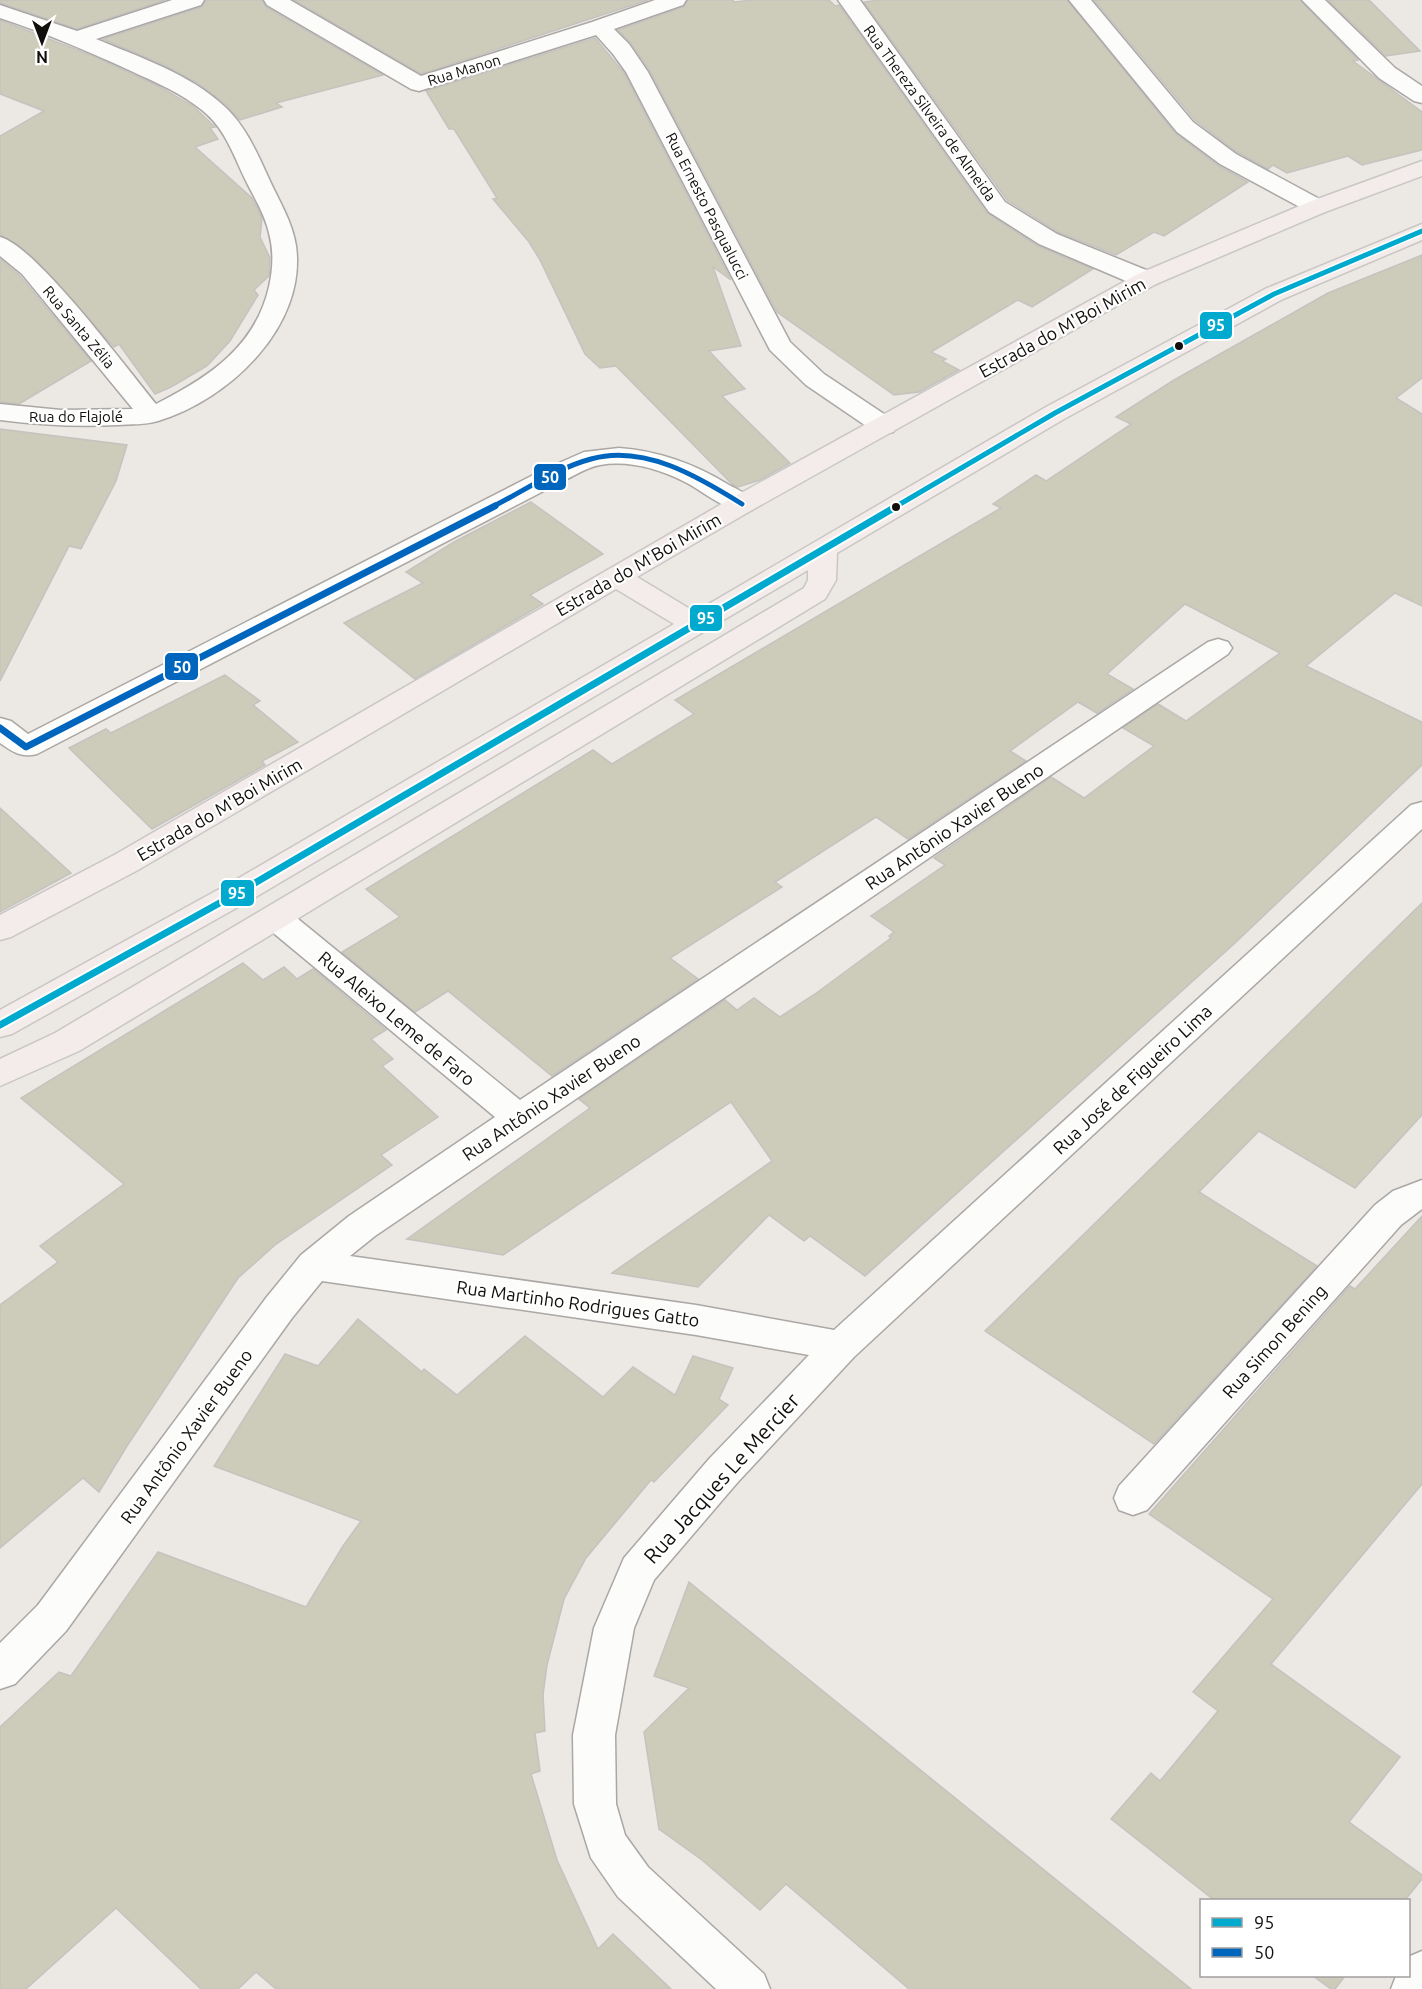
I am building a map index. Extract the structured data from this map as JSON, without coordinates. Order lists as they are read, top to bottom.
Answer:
{
  "streets": {
    "main road": ["Estrada do M'Boi Mirim"],
    "street": [
      "Rua Manon",
      "Rua Thereza Silveira de Almeida",
      "Rua Ernesto Pasqualucci",
      "Rua Santa Zélia",
      "Rua do Flajolé",
      "Rua Antônio Xavier Bueno",
      "Rua Aleixo Leme de Faro",
      "Rua José de Figueiro Lima",
      "Rua Martinho Rodrigues Gatto",
      "Rua Simon Bening",
      "Rua Jacques Le Mercier"
    ]
  },
  "crossings": [
    ["Rua Manon", "Rua Ernesto Pasqualucci"],
    ["Rua Thereza Silveira de Almeida", "Estrada do M'Boi Mirim"],
    ["Rua Ernesto Pasqualucci", "Estrada do M'Boi Mirim"],
    ["Rua Santa Zélia", "Rua do Flajolé"],
    ["Rua Antônio Xavier Bueno", "Rua Aleixo Leme de Faro"],
    ["Rua Antônio Xavier Bueno", "Rua Martinho Rodrigues Gatto"],
    ["Rua José de Figueiro Lima", "Rua Martinho Rodrigues Gatto"],
    ["Rua José de Figueiro Lima", "Rua Jacques Le Mercier"],
    ["Rua Martinho Rodrigues Gatto", "Rua Jacques Le Mercier"]
  ],
  "lines": ["transit line 95", "transit line 50"],
  "legend": ["95", "50"],
  "north": "bottom"
}
